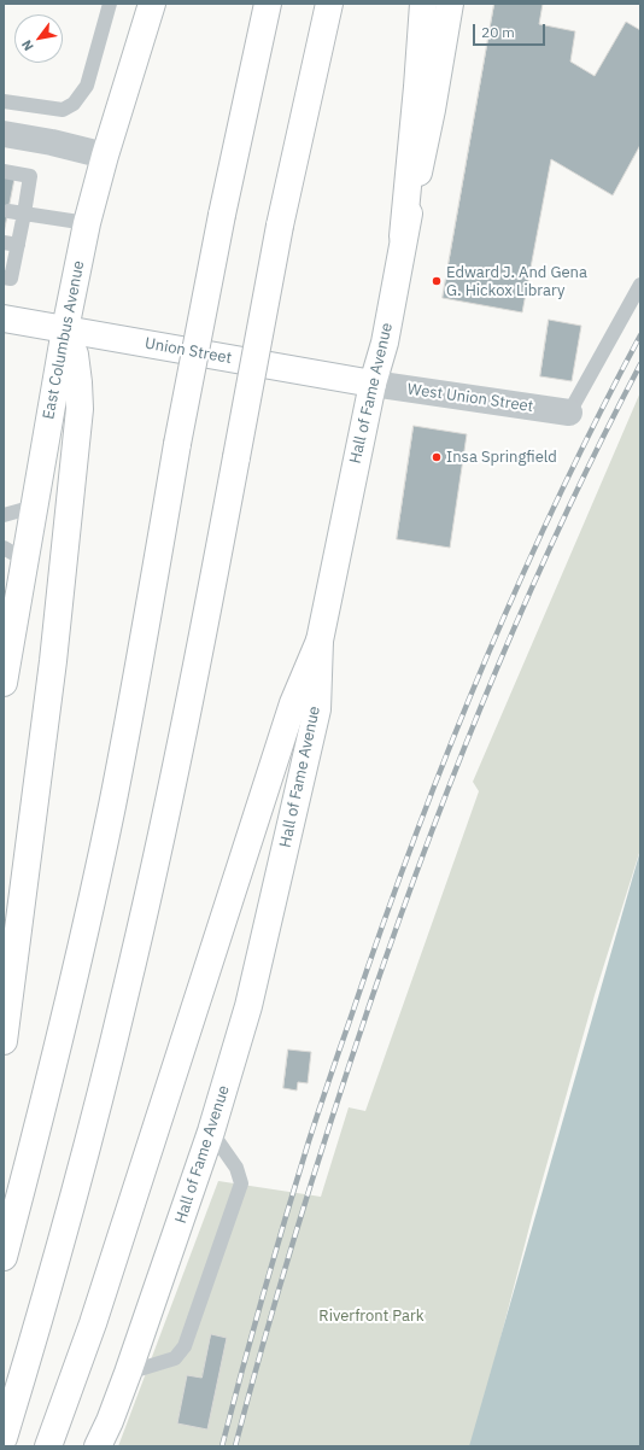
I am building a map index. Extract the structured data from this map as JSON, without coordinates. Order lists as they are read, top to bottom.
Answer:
{
  "streets": {
    "main road": ["East Columbus Avenue", "Union Street", "Hall of Fame Avenue"],
    "street": ["West Union Street"]
  },
  "crossings": [
    ["East Columbus Avenue", "Union Street"],
    ["Union Street", "Hall of Fame Avenue"],
    ["Union Street", "West Union Street"],
    ["Hall of Fame Avenue", "West Union Street"]
  ],
  "parks": ["Riverfront Park"],
  "places": ["Edward J. And Gena G. Hickox Library", "Insa Springfield"],
  "scale_bar": "20 m",
  "north": "bottom left"
}
